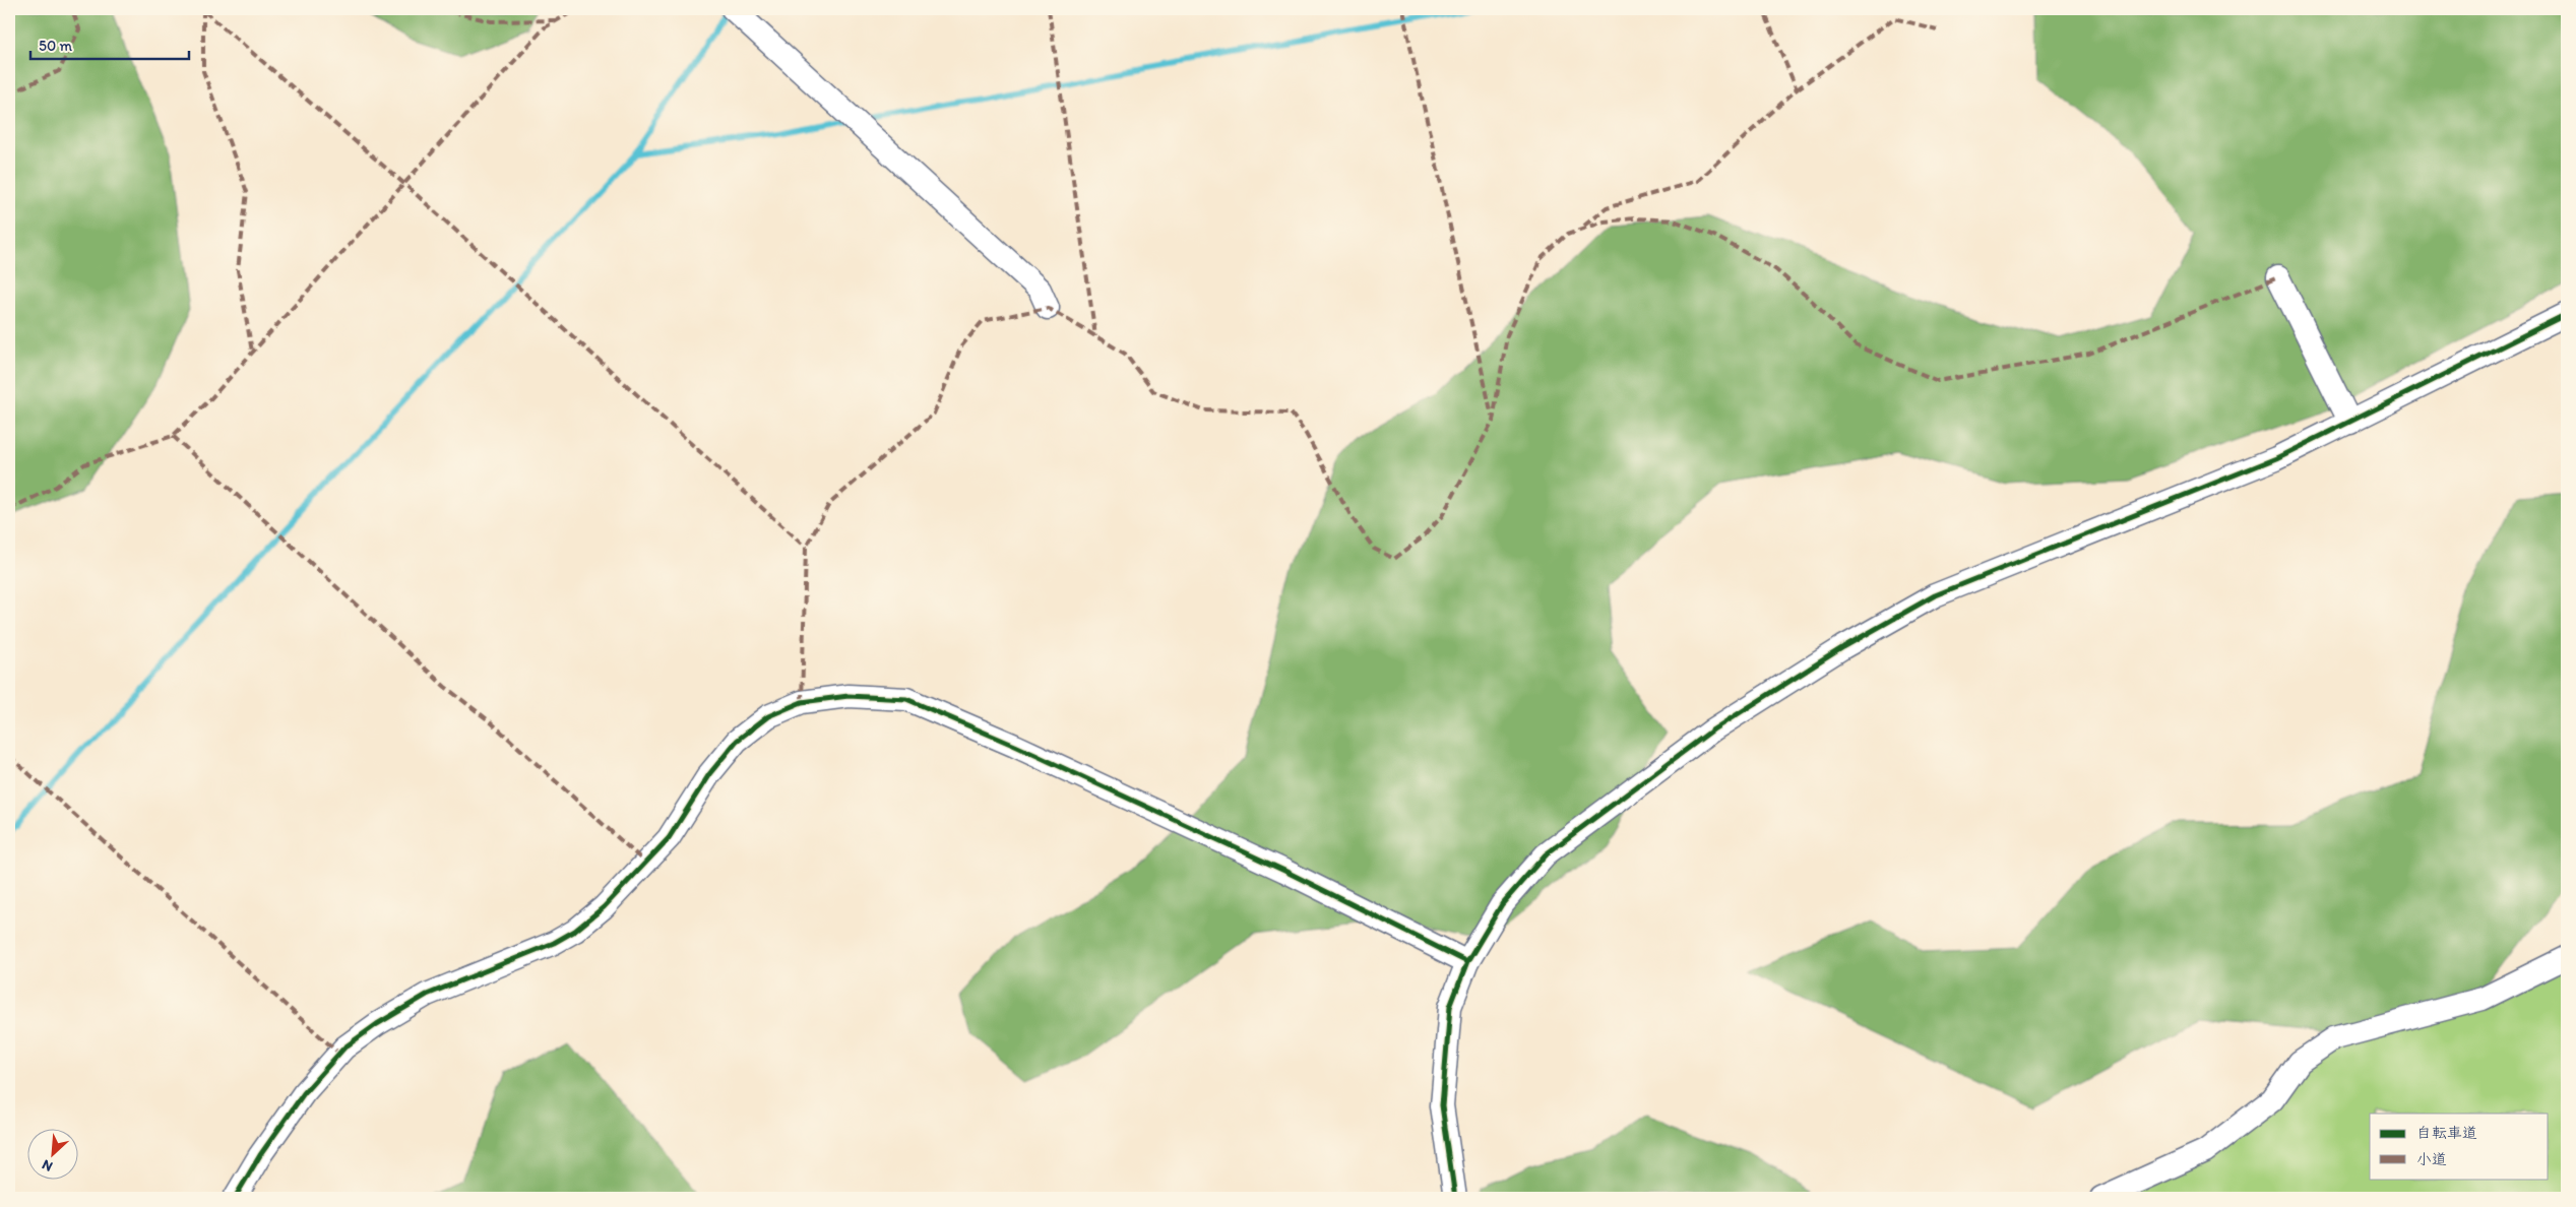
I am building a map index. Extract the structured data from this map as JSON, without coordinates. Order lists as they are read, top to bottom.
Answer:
{
  "legend": ["自転車道", "小道"],
  "scale_bar": "50 m",
  "north": "bottom left"
}
